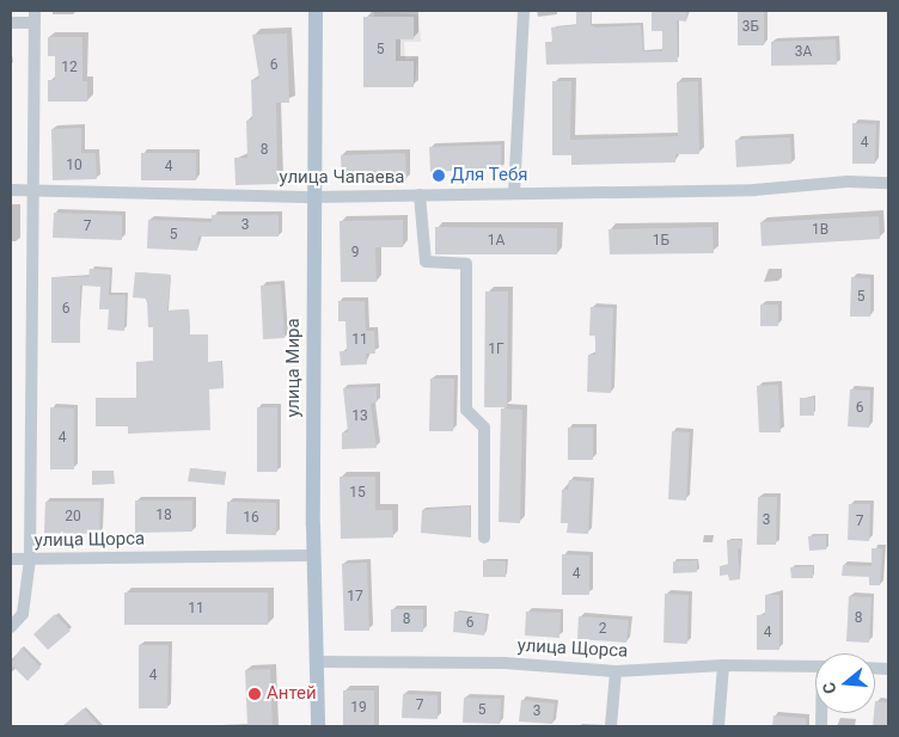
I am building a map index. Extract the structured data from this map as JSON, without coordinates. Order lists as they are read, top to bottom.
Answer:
{
  "streets": {
    "main road": ["улица Мира"],
    "street": ["улица Чапаева", "улица Щорса"]
  },
  "crossings": [
    ["улица Чапаева", "улица Мира"],
    ["улица Мира", "улица Щорса"]
  ],
  "places": ["Для Тебя", "Антей"],
  "house_numbers": [
    "3Б",
    "5",
    "3А",
    "6",
    "12",
    "4",
    "8",
    "10",
    "4",
    "3",
    "7",
    "1В",
    "5",
    "1А",
    "1Б",
    "9",
    "5",
    "6",
    "11",
    "1Г",
    "6",
    "13",
    "4",
    "15",
    "18",
    "20",
    "16",
    "3",
    "7",
    "4",
    "17",
    "11",
    "8",
    "8",
    "6",
    "2",
    "4",
    "4",
    "7",
    "19",
    "5",
    "3"
  ],
  "north": "left"
}
